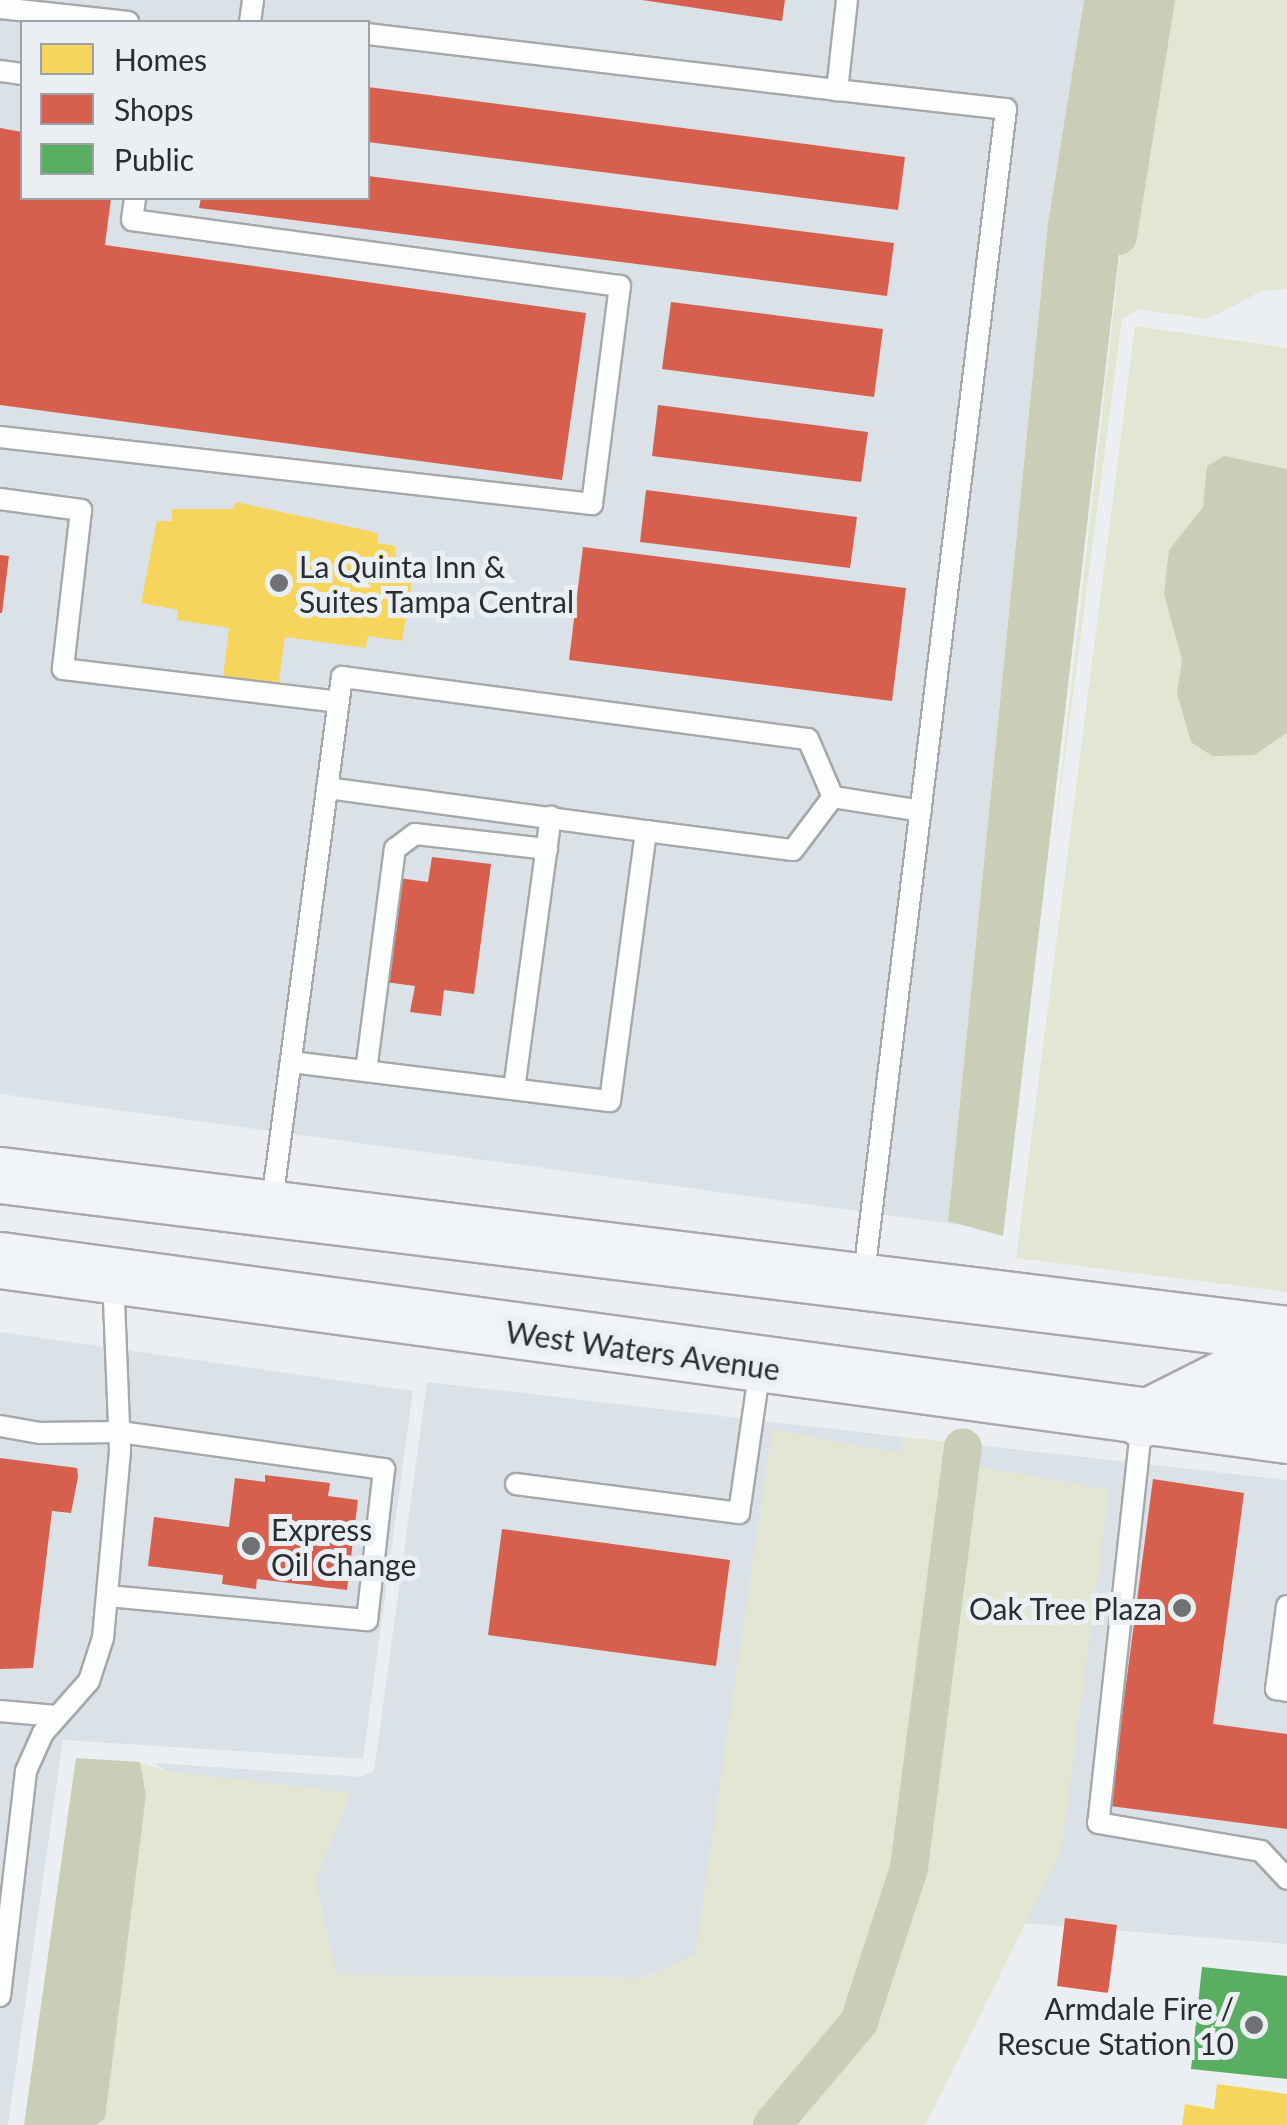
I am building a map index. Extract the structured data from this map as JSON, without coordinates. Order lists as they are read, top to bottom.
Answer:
{
  "streets": {
    "main road": ["West Waters Avenue"]
  },
  "places": [
    "La Quinta Inn & Suites Tampa Central",
    "Express Oil Change",
    "Oak Tree Plaza",
    "Armdale Fire / Rescue Station 10"
  ],
  "legend": ["Homes", "Shops", "Public"]
}
